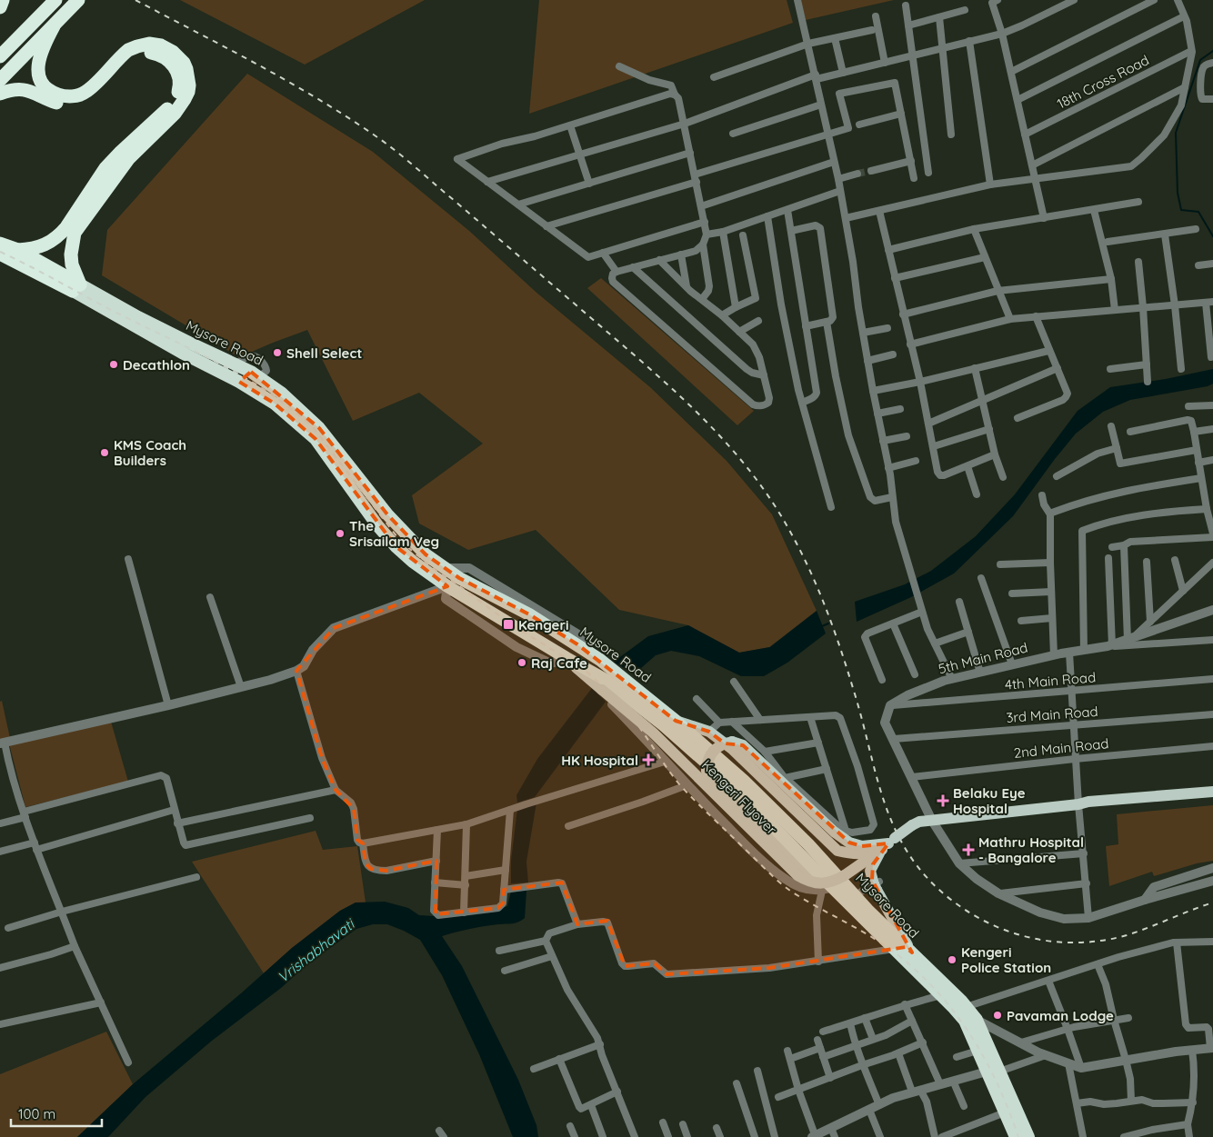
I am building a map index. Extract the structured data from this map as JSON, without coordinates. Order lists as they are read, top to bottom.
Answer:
{
  "streets": {
    "highway": ["Mysore Road"],
    "main road": ["Kengeri Flyover"],
    "street": [
      "18th Cross Road",
      "5th Main Road",
      "4th Main Road",
      "3rd Main Road",
      "2nd Main Road"
    ]
  },
  "crossings": [
    ["Mysore Road", "Kengeri Flyover"],
    ["5th Main Road", "4th Main Road"]
  ],
  "water": ["Vrishabhavati"],
  "places": {
    "other": [
      "Shell Select",
      "Decathlon",
      "KMS Coach Builders",
      "The Srisailam Veg",
      "Raj Cafe",
      "Kengeri Police Station",
      "Pavaman Lodge"
    ],
    "transit": ["Kengeri"],
    "health": ["HK Hospital", "Belaku Eye Hospital", "Mathru Hospital - Bangalore"]
  },
  "scale_bar": "100 m"
}
